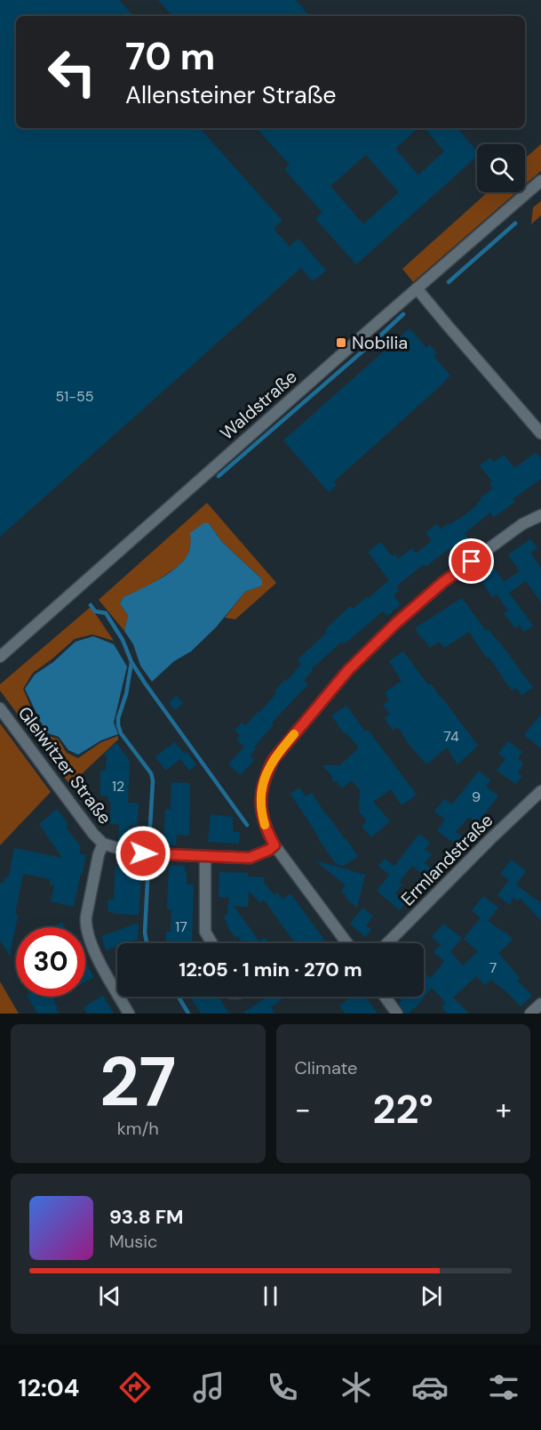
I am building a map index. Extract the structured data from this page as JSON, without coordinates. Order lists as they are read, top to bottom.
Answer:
{
  "streets": {
    "street": ["Waldstraße", "Gleiwitzer Straße", "Ermlandstraße"]
  },
  "places": {
    "transit": ["Nobilia"]
  },
  "house_numbers": [
    "51-55",
    "74",
    "12",
    "9",
    "17",
    "7"
  ],
  "page": {
    "turn": ["70 m", "Allensteiner Straße"],
    "limit": "30",
    "trip": "12:05 · 1 min · 270 m",
    "tile": [
      ["27", "km/h"],
      "Climate"
    ],
    "heat": ["−", "22°", "+"],
    "song": ["93.8 FM", "Music"],
    "tabs": "12:04"
  }
}
